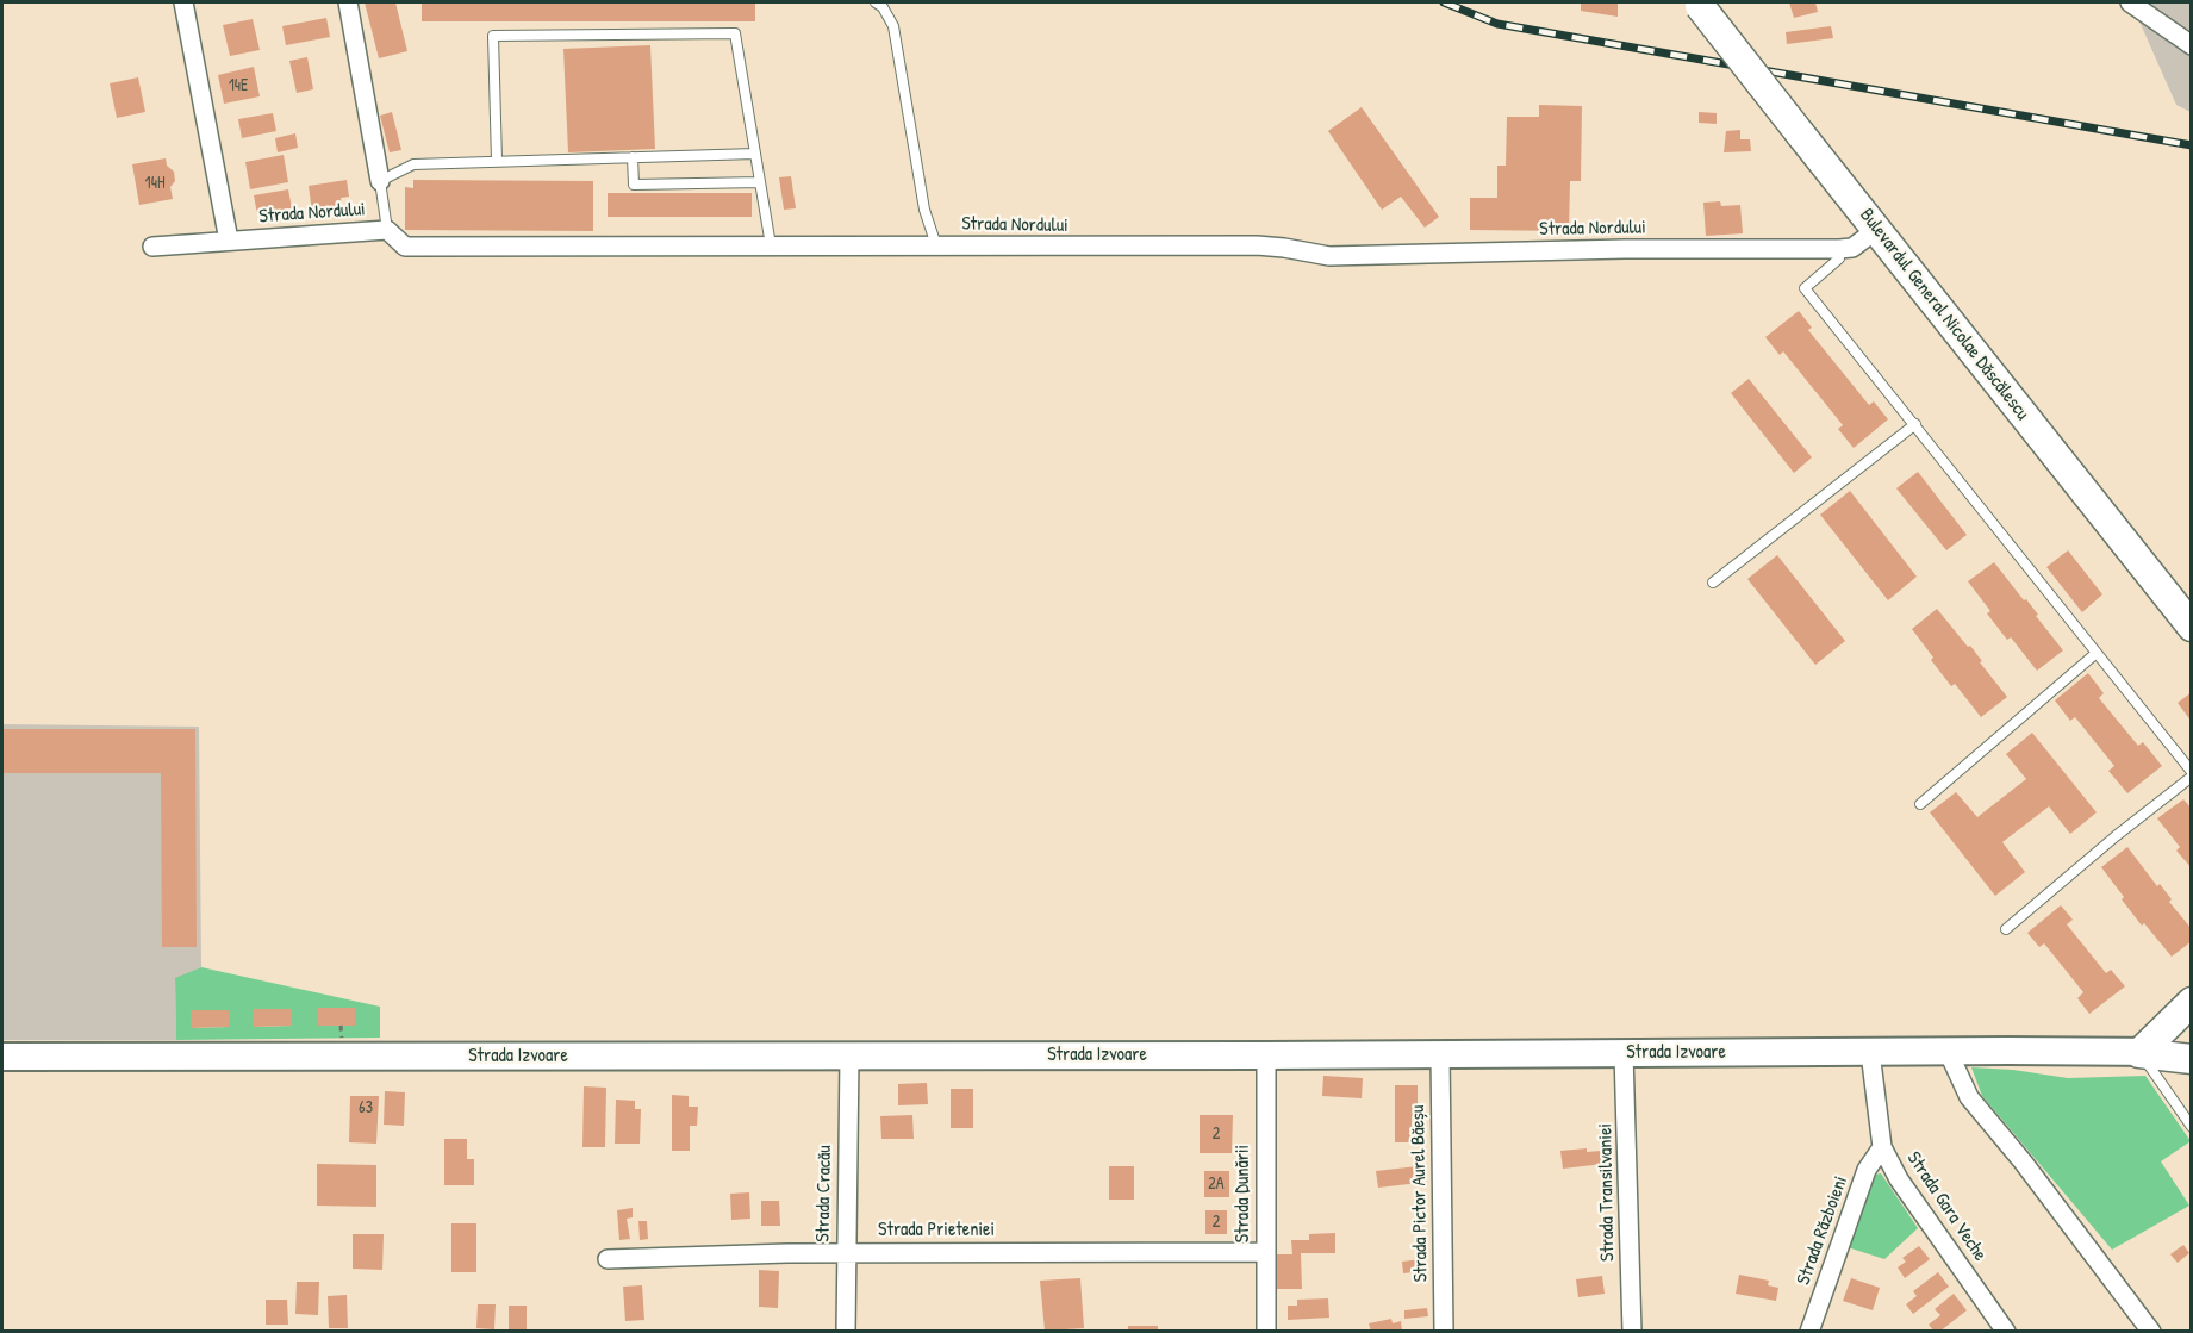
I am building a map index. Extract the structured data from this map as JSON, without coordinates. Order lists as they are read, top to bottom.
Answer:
{
  "streets": {
    "main road": ["Bulevardul General Nicolae Dăscălescu", "Strada Izvoare"],
    "street": [
      "Strada Nordului",
      "Strada Transilvaniei",
      "Strada Cracău",
      "Strada Dunării",
      "Strada Pictor Aurel Băeșu",
      "Strada Gara Veche",
      "Strada Prieteniei",
      "Strada Războieni"
    ]
  },
  "crossings": [
    ["Strada Nordului", "Bulevardul General Nicolae Dăscălescu"],
    ["Strada Izvoare", "Strada Transilvaniei"],
    ["Strada Izvoare", "Strada Cracău"],
    ["Strada Izvoare", "Strada Dunării"],
    ["Strada Izvoare", "Strada Pictor Aurel Băeșu"],
    ["Strada Izvoare", "Strada Gara Veche"],
    ["Strada Cracău", "Strada Prieteniei"],
    ["Strada Dunării", "Strada Prieteniei"],
    ["Strada Gara Veche", "Strada Războieni"]
  ],
  "house_numbers": [
    "14E",
    "14H",
    "63",
    "2",
    "2A",
    "2"
  ]
}
